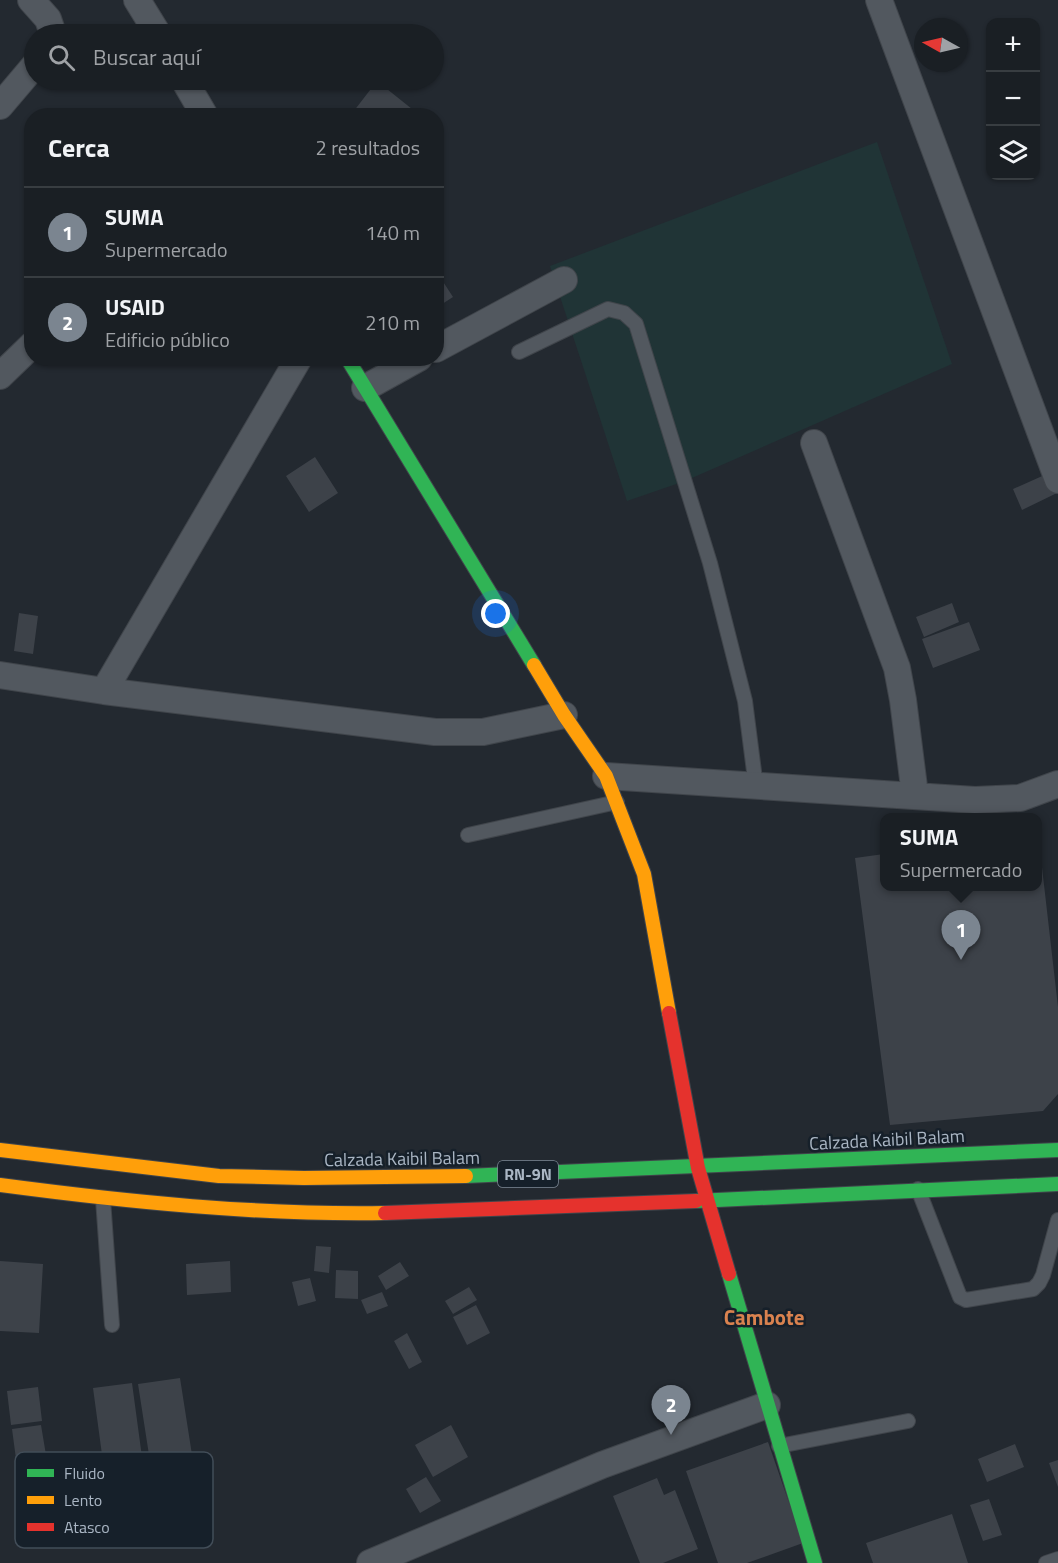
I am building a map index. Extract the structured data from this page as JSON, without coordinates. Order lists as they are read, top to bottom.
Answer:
{
  "streets": {
    "main road": ["Calzada Kaibil Balam", "RN-9N"]
  },
  "districts": ["Cambote"],
  "legend": ["Fluido", "Lento", "Atasco"],
  "north": "left",
  "page": {
    "map_buttons": ["+", "−"],
    "search": "Buscar aquí",
    "heading": ["Cerca", "2 resultados"],
    "list": [
      {
        "mark": "1",
        "name": "SUMA",
        "note": "Supermercado",
        "value": "140 m"
      },
      {
        "mark": "2",
        "name": "USAID",
        "note": "Edificio público",
        "value": "210 m"
      }
    ],
    "popup": ["SUMA", "Supermercado"],
    "pins": ["1", "2"]
  }
}
